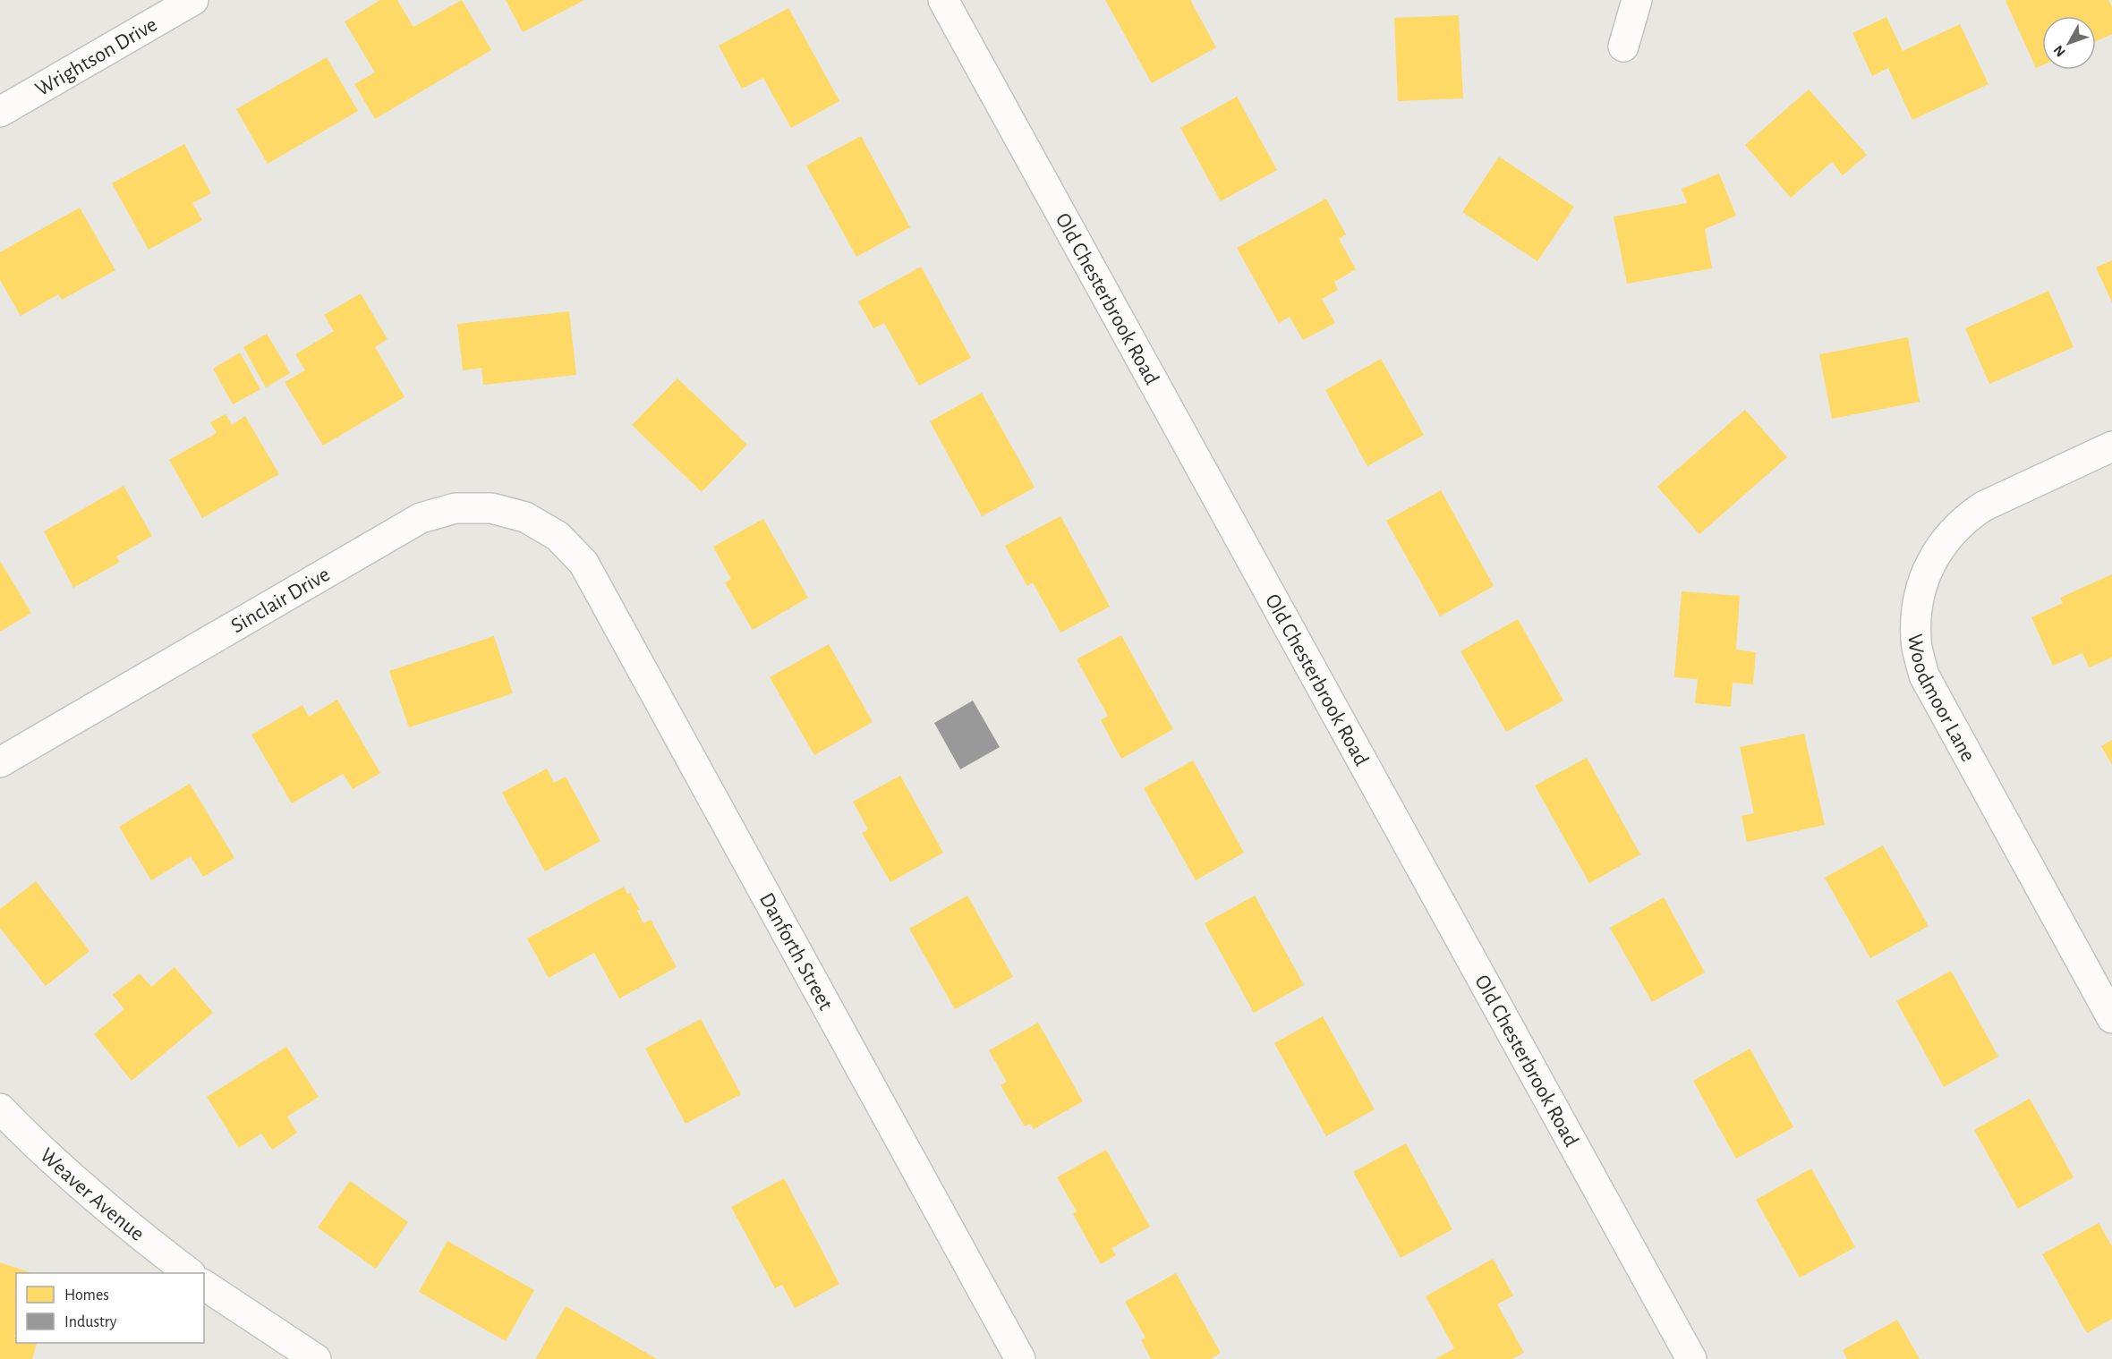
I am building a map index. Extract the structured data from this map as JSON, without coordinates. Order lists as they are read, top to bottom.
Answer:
{
  "streets": {
    "street": [
      "Wrightson Drive",
      "Old Chesterbrook Road",
      "Sinclair Drive",
      "Woodmoor Lane",
      "Danforth Street",
      "Weaver Avenue"
    ]
  },
  "crossings": [
    ["Sinclair Drive", "Danforth Street"]
  ],
  "legend": ["Homes", "Industry"],
  "north": "bottom left"
}
